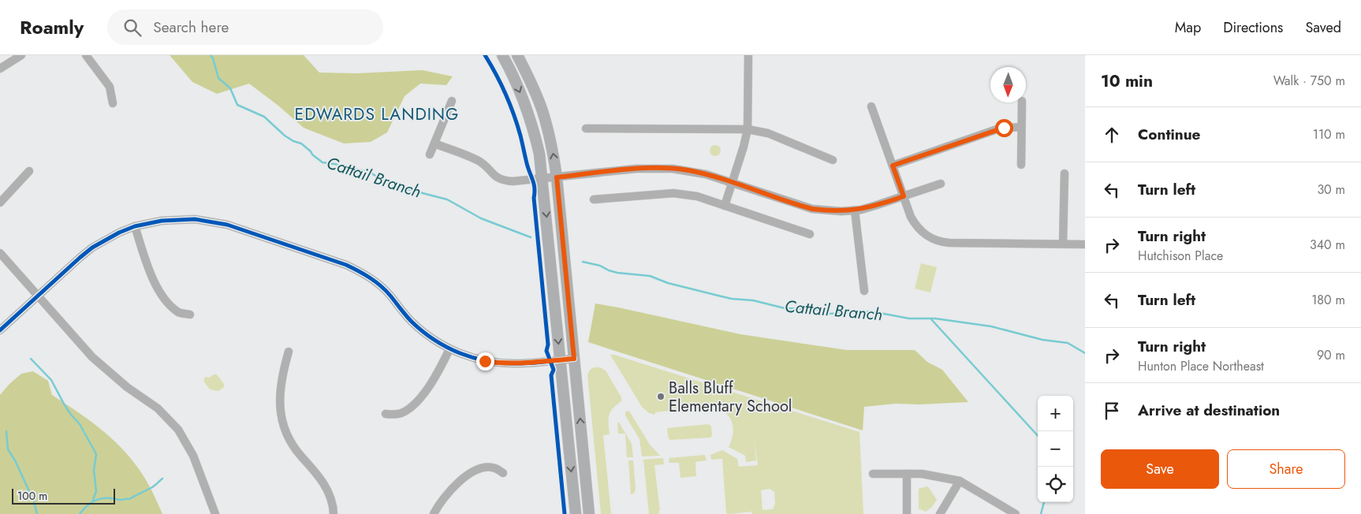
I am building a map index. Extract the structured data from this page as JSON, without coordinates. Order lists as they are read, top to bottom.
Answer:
{
  "districts": ["EDWARDS LANDING"],
  "water": ["Cattail Branch"],
  "places": ["Balls Bluff Elementary School"],
  "scale_bar": "100 m",
  "north": "bottom",
  "page": {
    "header": "Roamly",
    "search": "Search here",
    "nav": ["Map", "Directions", "Saved"],
    "heading": ["10 min", "Walk · 750 m"],
    "list": [
      ["Continue", "110 m"],
      ["Turn left", "30 m"],
      ["Turn right", "Hutchison Place", "340 m"],
      ["Turn left", "180 m"],
      ["Turn right", "Hunton Place Northeast", "90 m"],
      "Arrive at destination"
    ],
    "map_buttons": ["+", "−"],
    "buttons": ["Save", "Share"],
    "scale": "100 m"
  }
}
